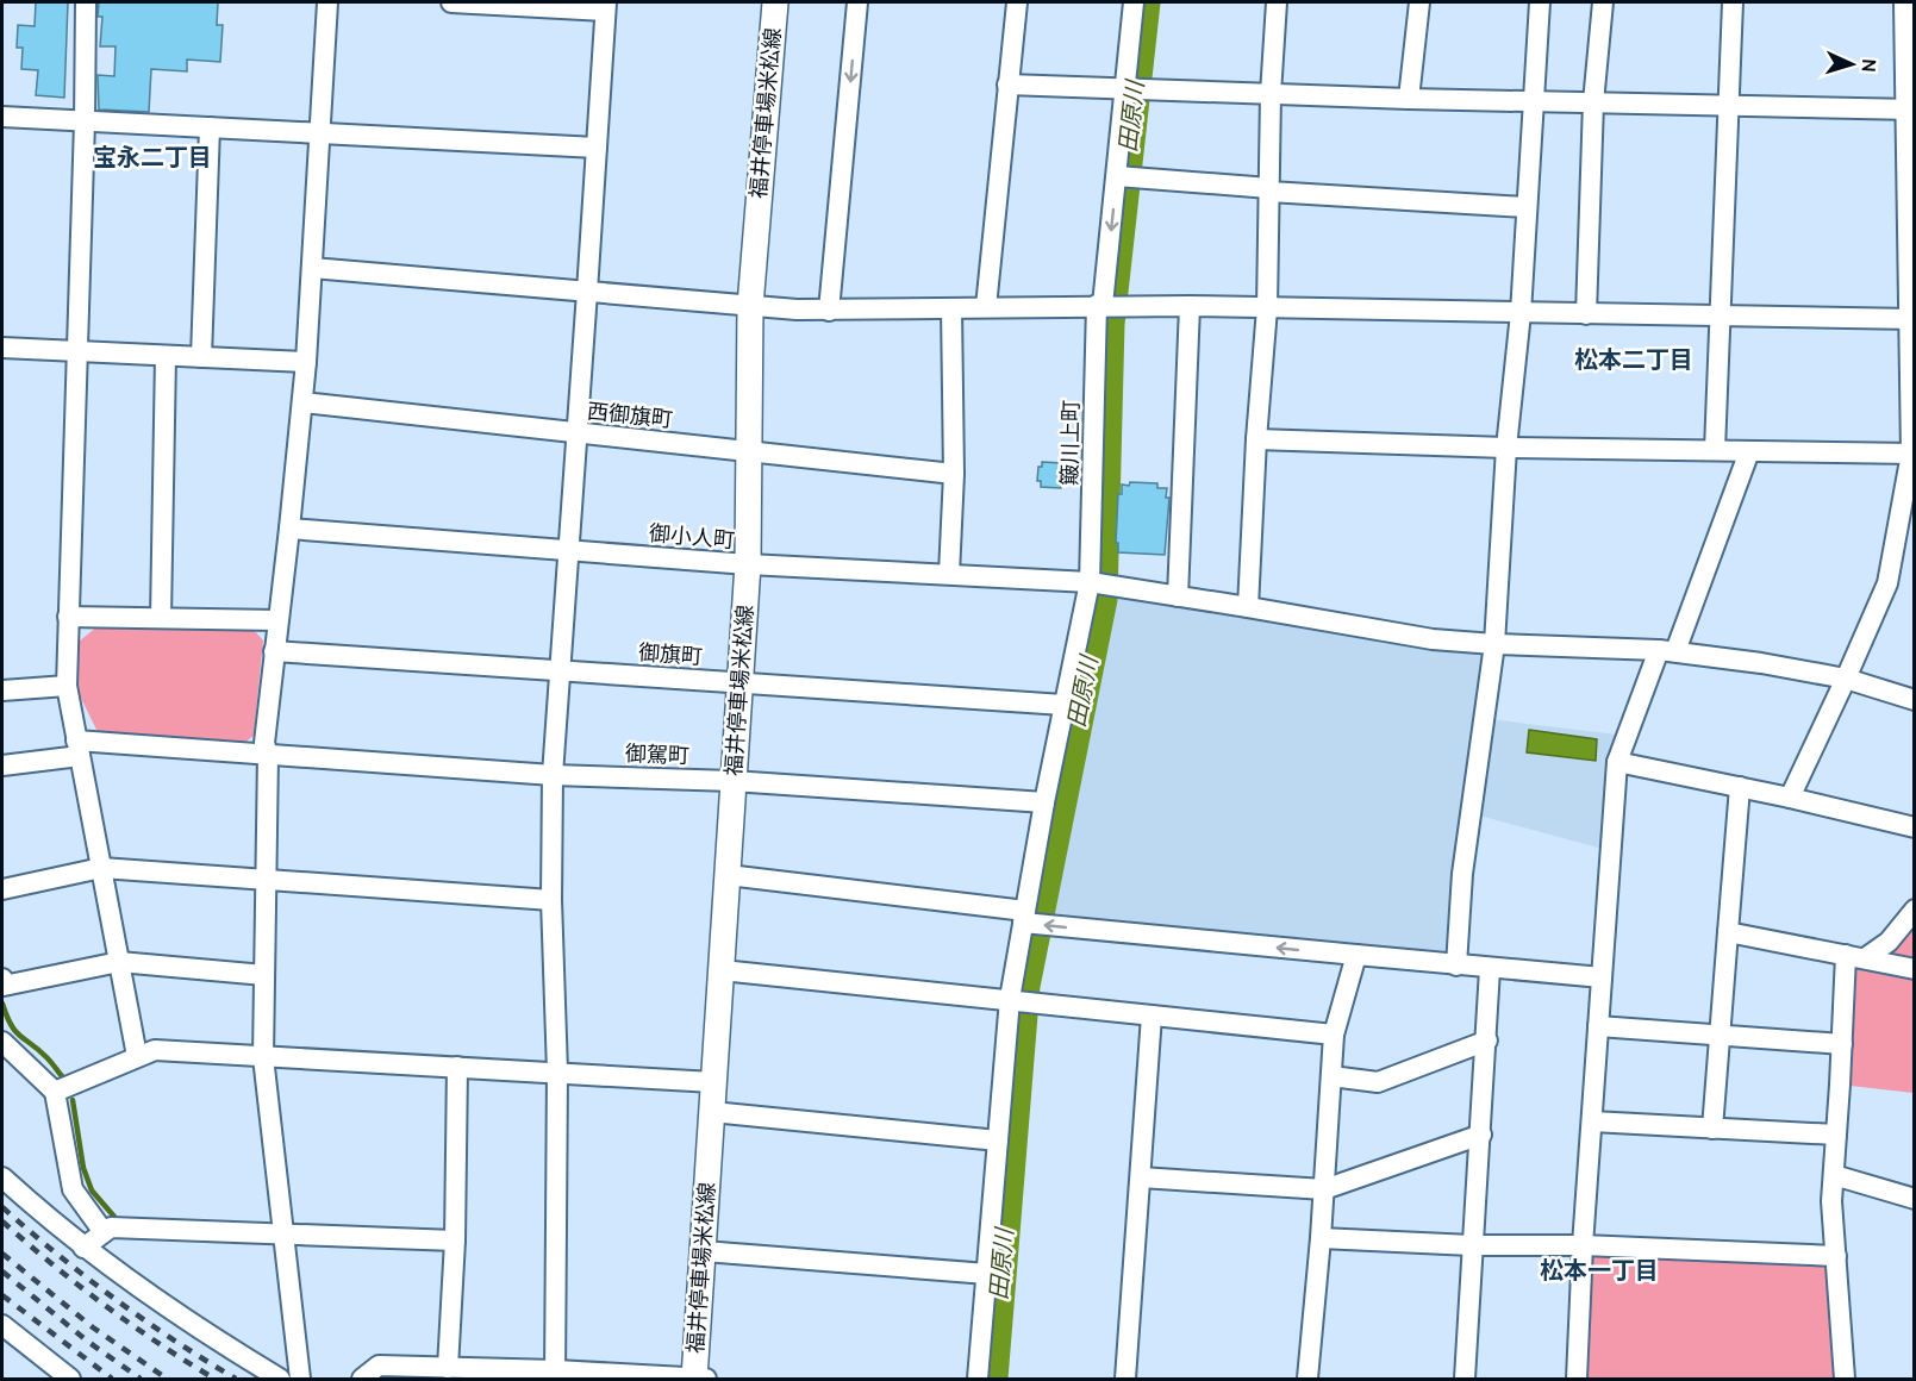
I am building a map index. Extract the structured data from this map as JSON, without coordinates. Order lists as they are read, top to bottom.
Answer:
{
  "streets": {
    "main road": ["福井停車場米松線"],
    "street": [
      "西御旗町",
      "簸川上町",
      "御小人町",
      "御旗町",
      "御駕町"
    ]
  },
  "crossings": [
    ["福井停車場米松線", "西御旗町"],
    ["福井停車場米松線", "御小人町"],
    ["福井停車場米松線", "御旗町"],
    ["福井停車場米松線", "御駕町"],
    ["簸川上町", "御小人町"],
    ["簸川上町", "御旗町"],
    ["簸川上町", "御駕町"]
  ],
  "districts": ["宝永二丁目", "松本二丁目", "松本一丁目"],
  "water": ["田原川"],
  "north": "right"
}
